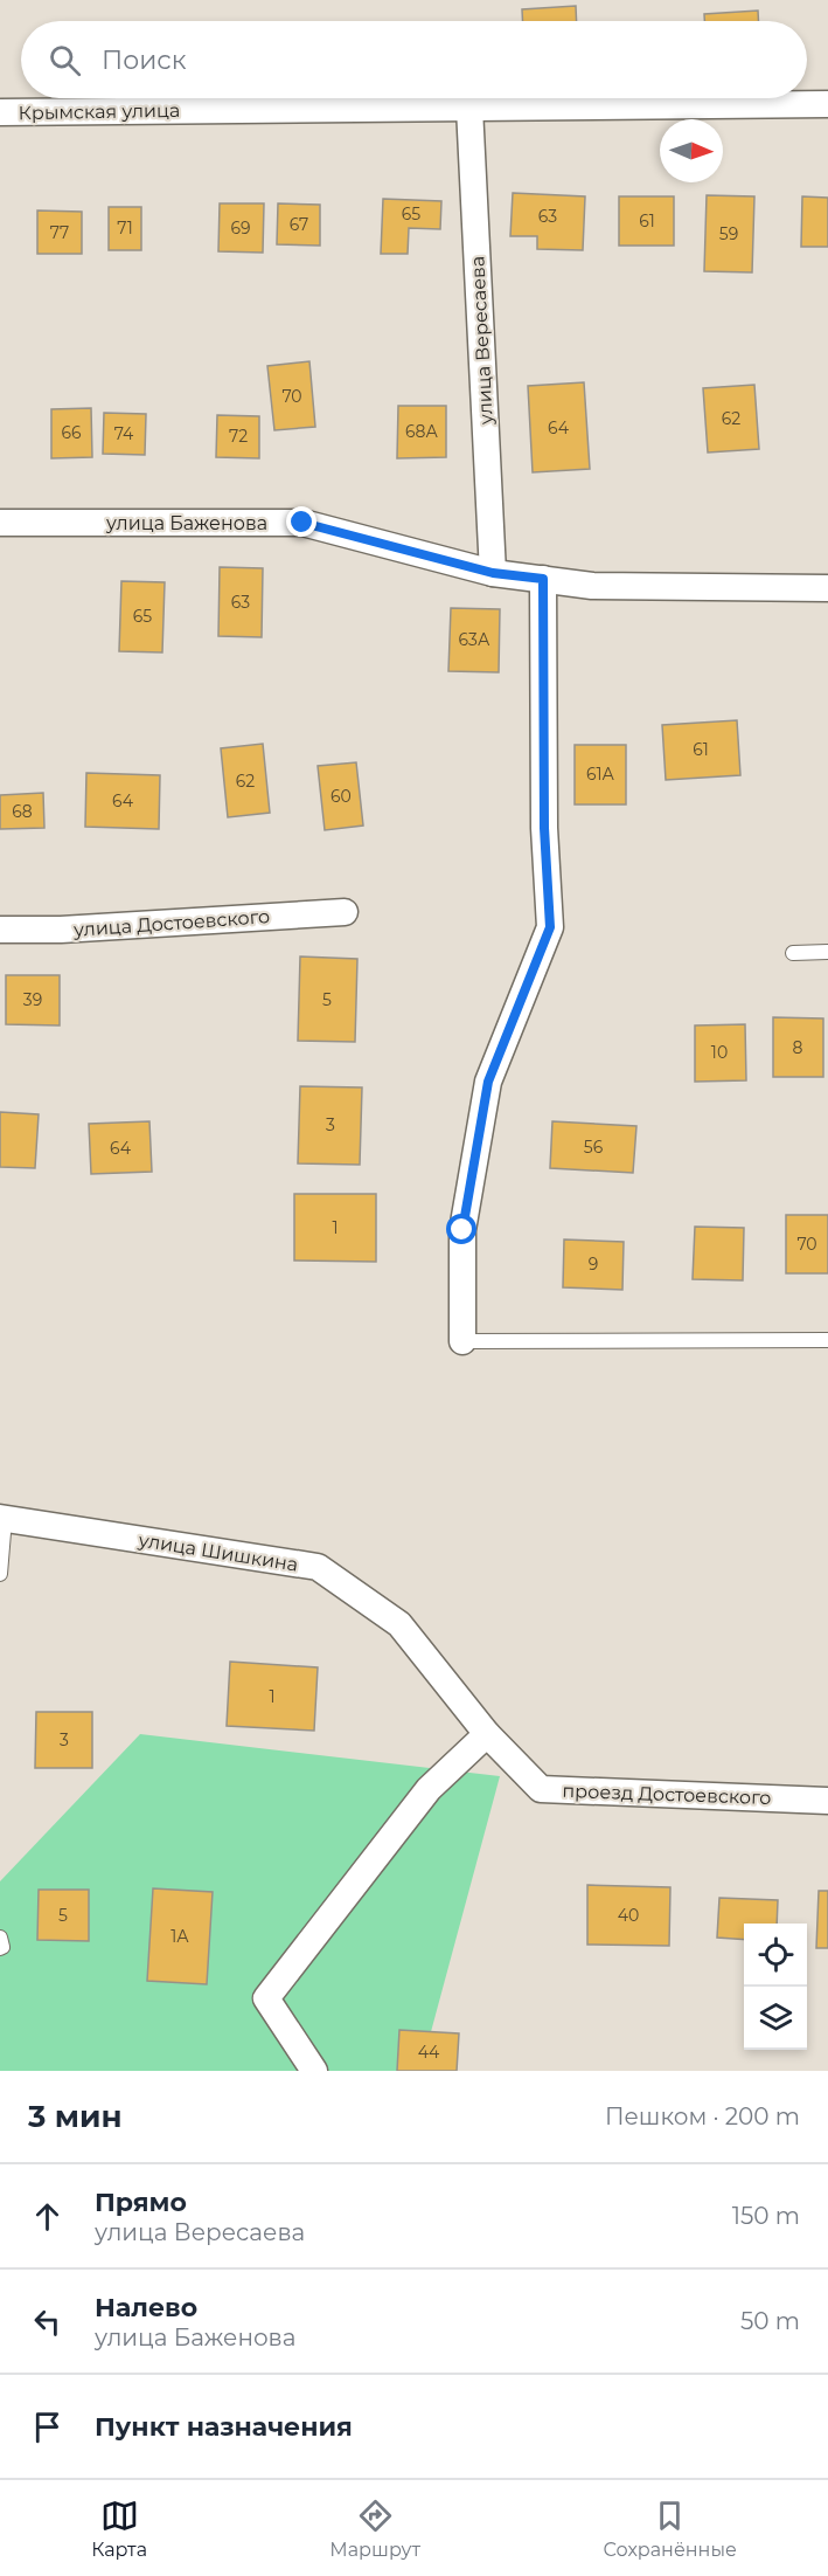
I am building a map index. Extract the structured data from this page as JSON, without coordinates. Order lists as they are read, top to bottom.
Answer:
{
  "streets": {
    "street": [
      "Крымская улица",
      "улица Вересаева",
      "улица Баженова",
      "улица Достоевского",
      "улица Шишкина",
      "проезд Достоевского"
    ]
  },
  "crossings": [
    ["Крымская улица", "улица Вересаева"],
    ["улица Вересаева", "улица Баженова"],
    ["улица Шишкина", "проезд Достоевского"]
  ],
  "house_numbers": [
    "65",
    "63",
    "61",
    "67",
    "71",
    "69",
    "77",
    "59",
    "70",
    "62",
    "64",
    "68А",
    "66",
    "74",
    "72",
    "63",
    "65",
    "63А",
    "61",
    "61А",
    "62",
    "60",
    "64",
    "68",
    "39",
    "5",
    "8",
    "10",
    "3",
    "56",
    "64",
    "1",
    "70",
    "9",
    "1",
    "3",
    "5",
    "40",
    "1А",
    "44"
  ],
  "north": "right",
  "page": {
    "search": "Поиск",
    "heading": ["3 мин", "Пешком · 200 m"],
    "list": [
      ["Прямо", "улица Вересаева", "150 m"],
      ["Налево", "улица Баженова", "50 m"],
      "Пункт назначения"
    ],
    "nav": ["Карта", "Маршрут", "Сохранённые"]
  }
}
